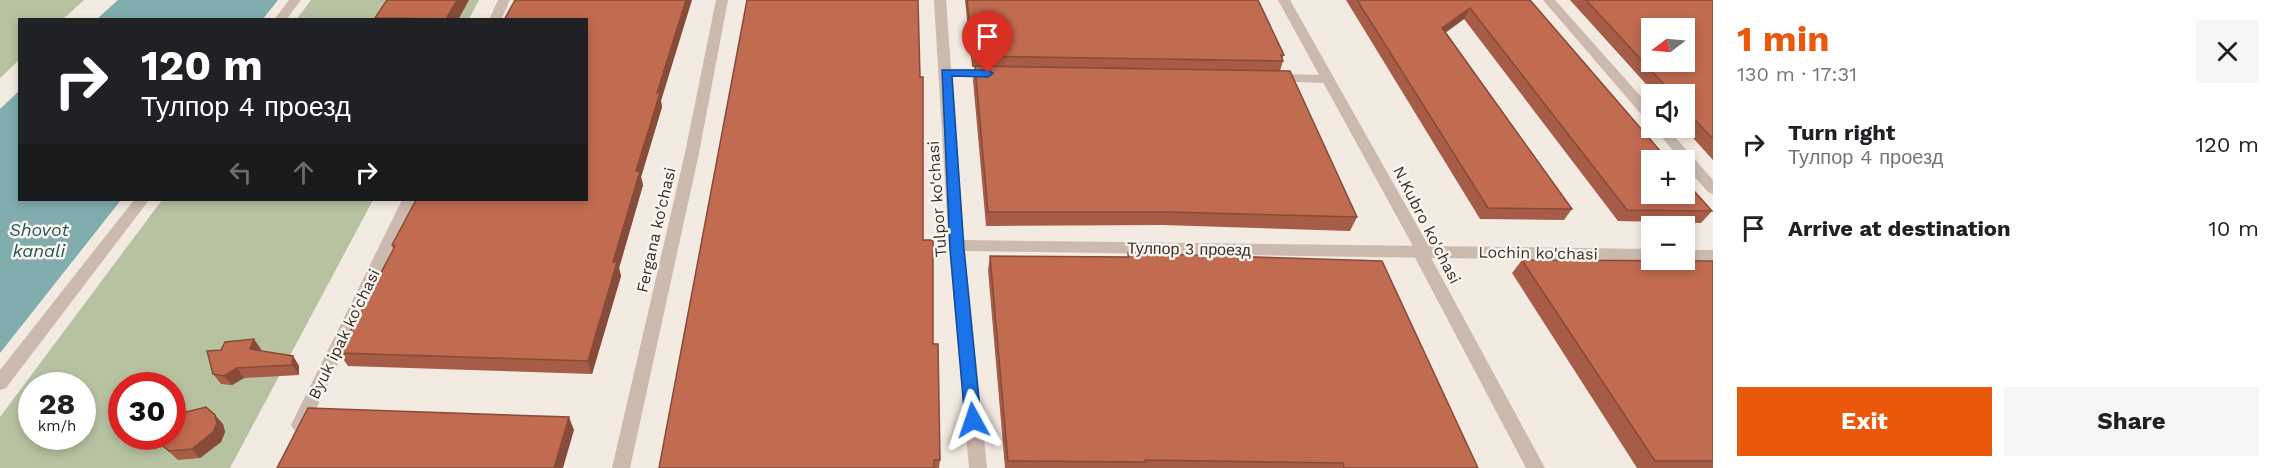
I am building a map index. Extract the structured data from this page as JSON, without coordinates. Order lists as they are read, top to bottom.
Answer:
{
  "streets": {
    "street": [
      "Tulpor ko'chasi",
      "N.Kubro ko'chasi",
      "Fergana ko'chasi",
      "Тулпор 3 проезд",
      "Lochin ko'chasi",
      "Byuk ipak ko'chasi"
    ]
  },
  "crossings": [
    ["Tulpor ko'chasi", "Тулпор 3 проезд"],
    ["N.Kubro ko'chasi", "Тулпор 3 проезд"],
    ["N.Kubro ko'chasi", "Lochin ko'chasi"],
    ["Тулпор 3 проезд", "Lochin ko'chasi"]
  ],
  "water": ["Shovot kanali"],
  "north": "left",
  "page": {
    "heading": ["1 min", "130 m · 17:31"],
    "map_buttons": ["+", "−"],
    "turn": ["120 m", "Тулпор 4 проезд"],
    "list": [
      {
        "name": "Turn right",
        "note": "Тулпор 4 проезд",
        "value": "120 m"
      },
      {
        "name": "Arrive at destination",
        "value": "10 m"
      }
    ],
    "speed": "28 km/h",
    "limit": "30",
    "buttons": ["Exit", "Share"]
  }
}
